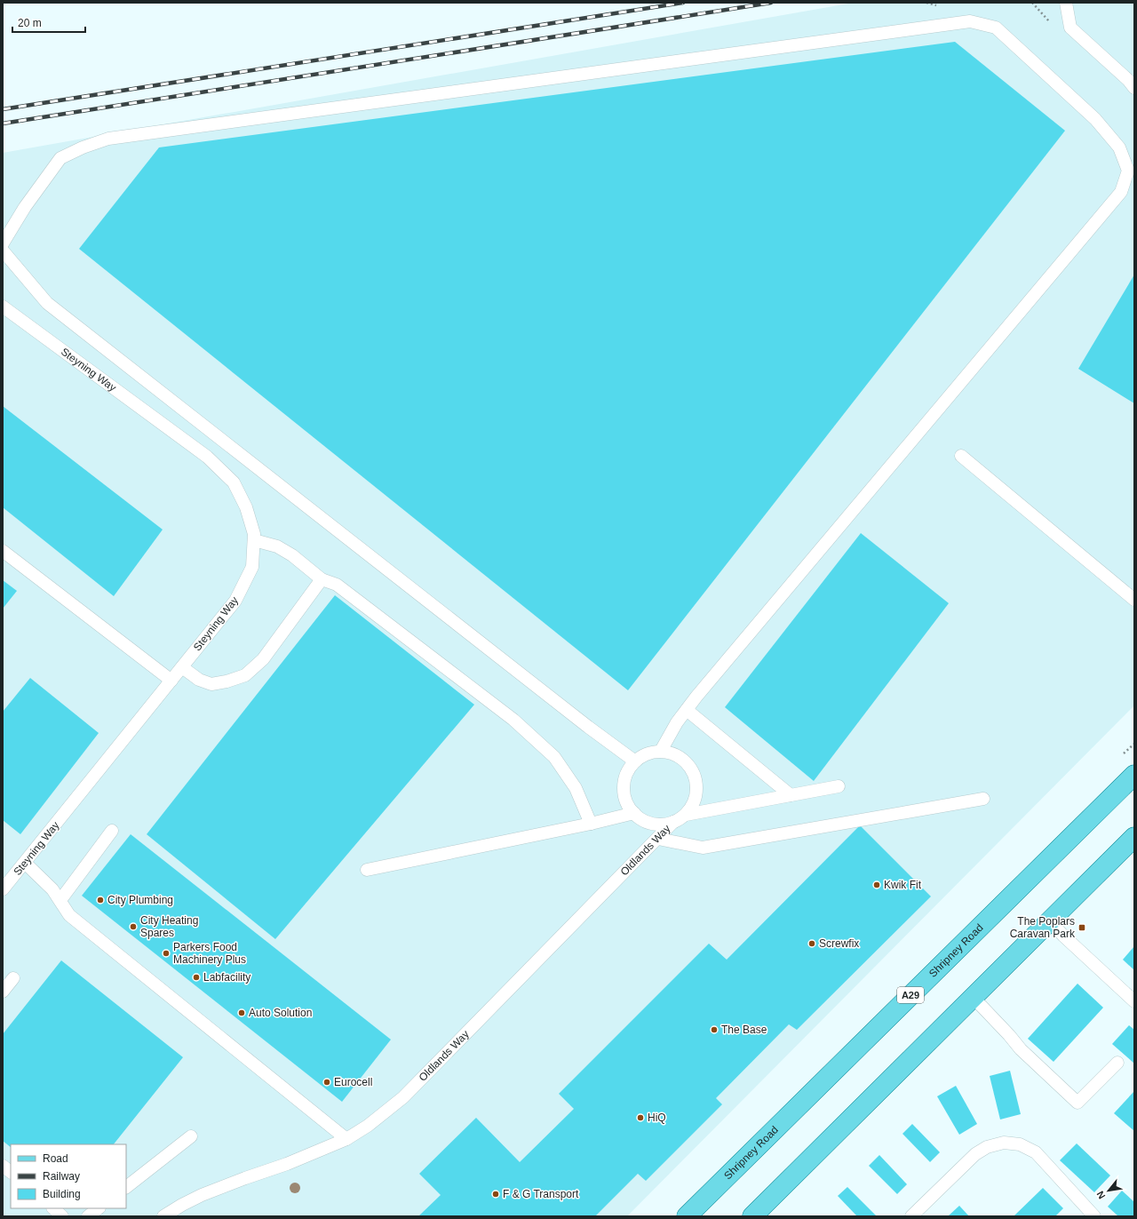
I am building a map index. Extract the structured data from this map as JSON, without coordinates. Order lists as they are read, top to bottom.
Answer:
{
  "streets": {
    "main road": ["Shripney Road", "A29"],
    "lane": ["Steyning Way", "Oldlands Way"]
  },
  "places": {
    "other": [
      "Kwik Fit",
      "City Plumbing",
      "City Heating Spares",
      "Screwfix",
      "Parkers Food Machinery Plus",
      "Labfacility",
      "Auto Solution",
      "The Base",
      "Eurocell",
      "HiQ",
      "F & G Transport"
    ],
    "transit": ["The Poplars Caravan Park"]
  },
  "legend": ["Road", "Railway", "Building"],
  "scale_bar": "20 m",
  "north": "bottom left"
}
